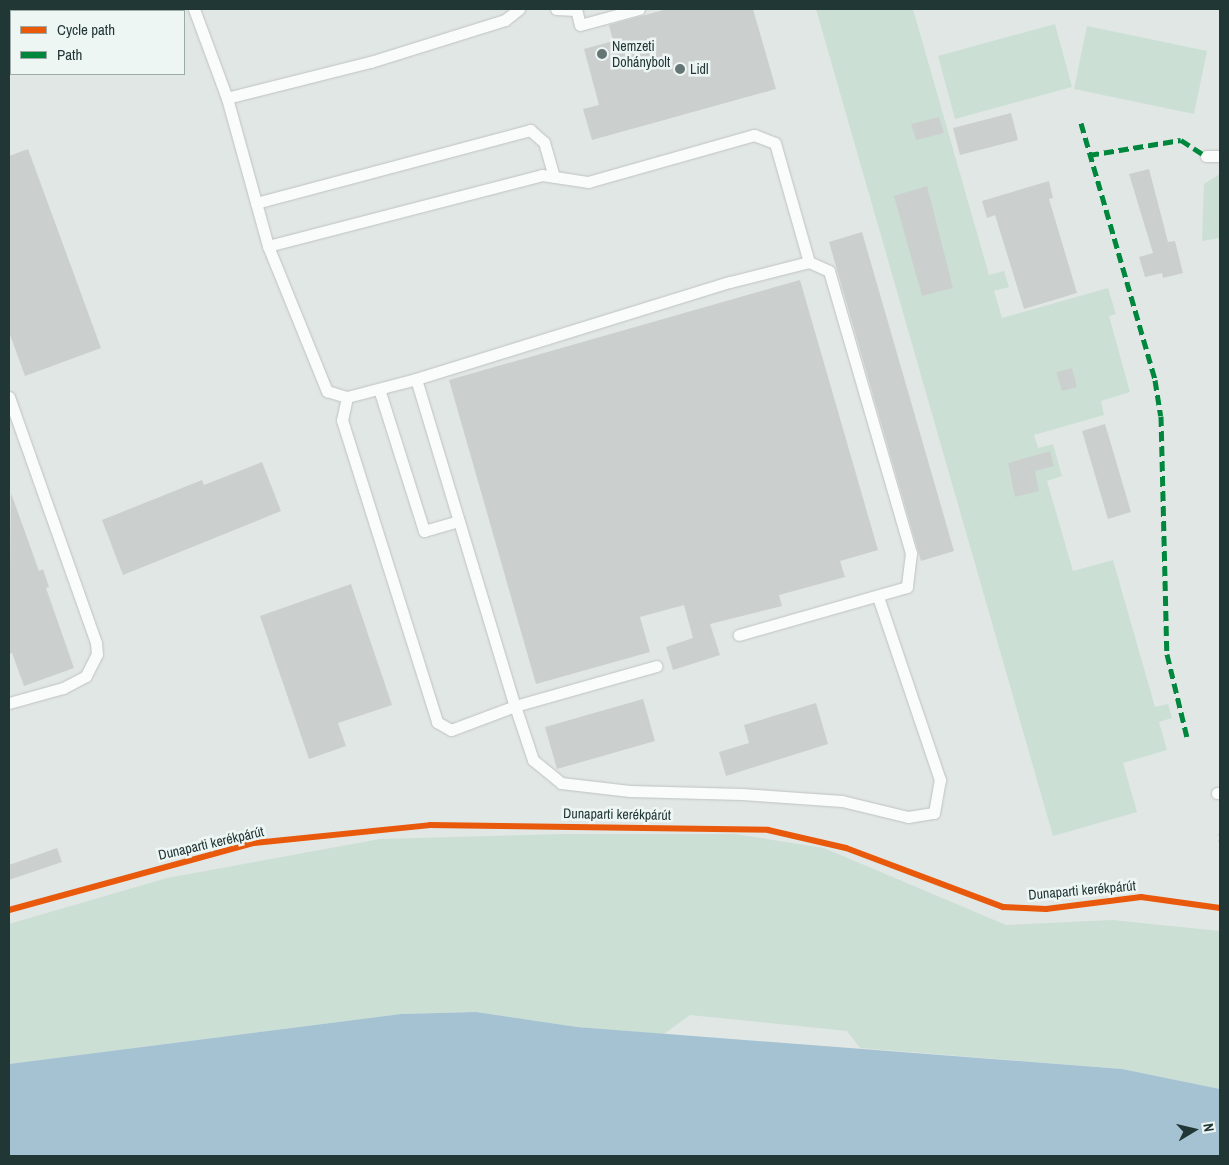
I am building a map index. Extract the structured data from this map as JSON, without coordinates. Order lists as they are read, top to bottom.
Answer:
{
  "streets": {
    "cycle path": ["Dunaparti kerékpárút"]
  },
  "places": ["Nemzeti Dohánybolt", "Lidl"],
  "legend": ["Cycle path", "Path"],
  "north": "right"
}
